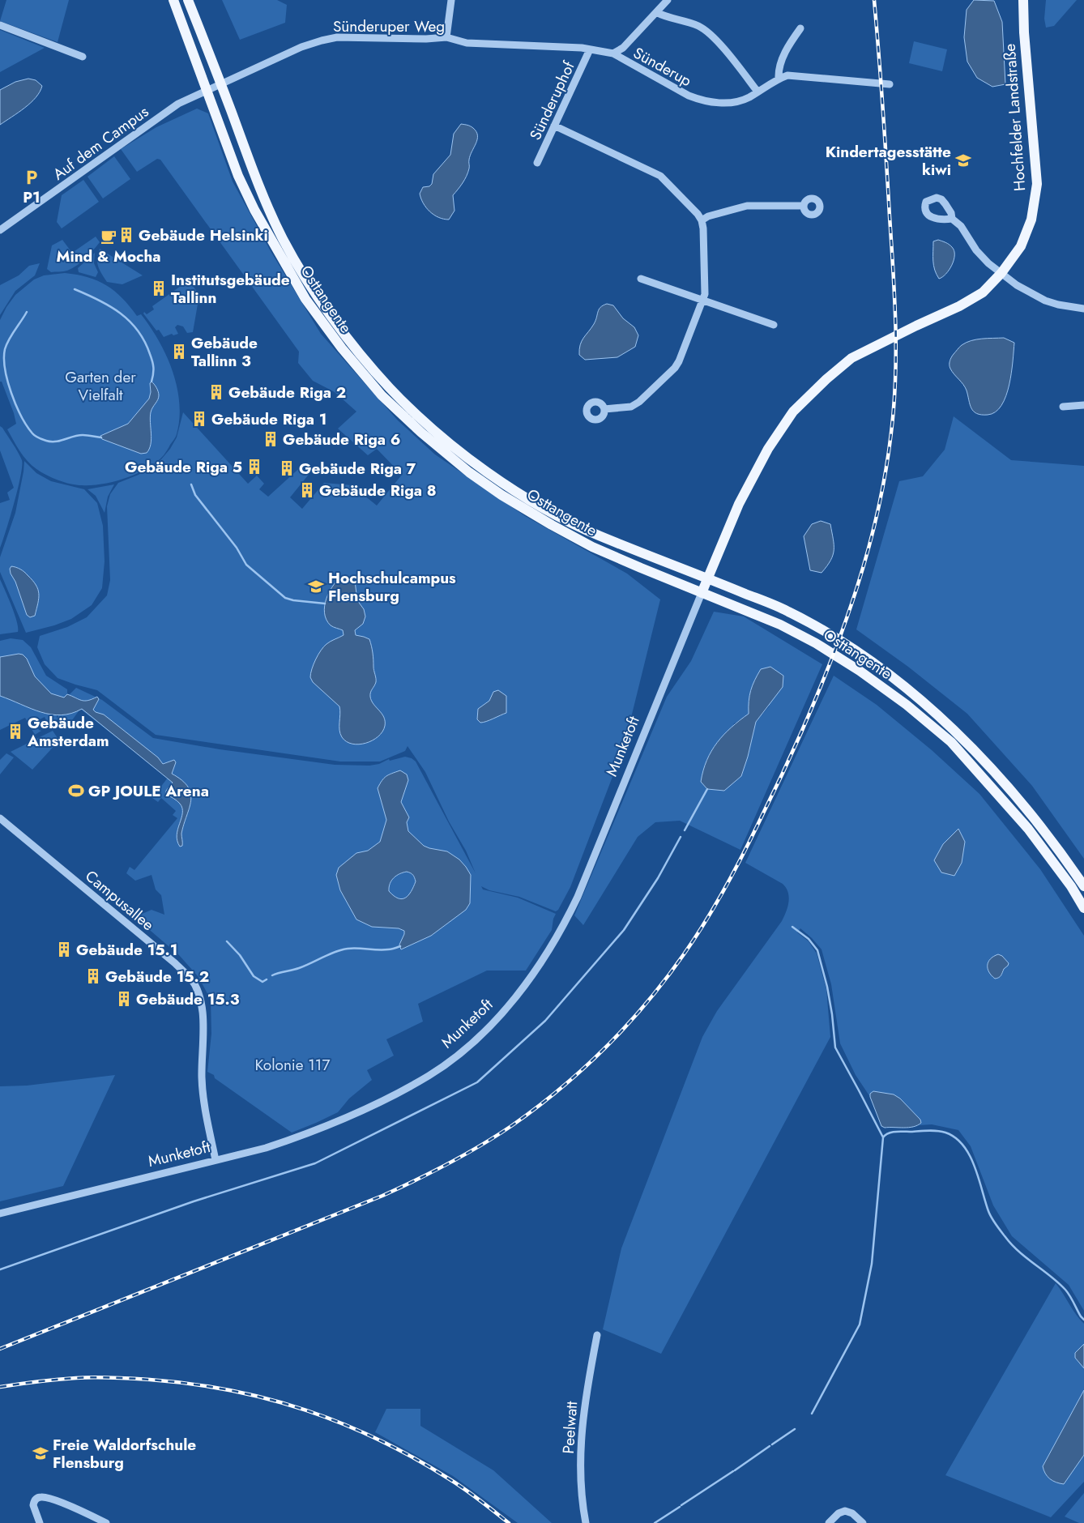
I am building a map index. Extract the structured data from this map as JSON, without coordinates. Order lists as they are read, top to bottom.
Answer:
{
  "streets": {
    "main road": ["Hochfelder Landstraße", "Osttangente", "Munketoft"],
    "street": [
      "Sünderuper Weg",
      "Sünderup",
      "Sünderuphof",
      "Auf dem Campus",
      "Campusallee",
      "Peelwatt"
    ]
  },
  "crossings": [
    ["Sünderuper Weg", "Sünderup"],
    ["Sünderuper Weg", "Sünderuphof"],
    ["Sünderuper Weg", "Auf dem Campus"],
    ["Sünderuper Weg", "Osttangente"],
    ["Hochfelder Landstraße", "Osttangente"],
    ["Hochfelder Landstraße", "Munketoft"],
    ["Auf dem Campus", "Osttangente"],
    ["Osttangente", "Munketoft"],
    ["Munketoft", "Campusallee"]
  ],
  "parks": ["Garten der Vielfalt", "Kolonie 117"],
  "places": {
    "school or university": ["Kindertagesstätte kiwi", "Hochschulcampus Flensburg", "Freie Waldorfschule Flensburg"],
    "parking": ["P1"],
    "building": [
      "Gebäude Helsinki",
      "Institutsgebäude Tallinn",
      "Gebäude Tallinn 3",
      "Gebäude Riga 2",
      "Gebäude Riga 1",
      "Gebäude Riga 6",
      "Gebäude Riga 5",
      "Gebäude Riga 7",
      "Gebäude Riga 8",
      "Gebäude Amsterdam",
      "Gebäude 15.1",
      "Gebäude 15.2",
      "Gebäude 15.3"
    ],
    "cafe": ["Mind & Mocha"],
    "sports": ["GP JOULE Arena"]
  }
}
